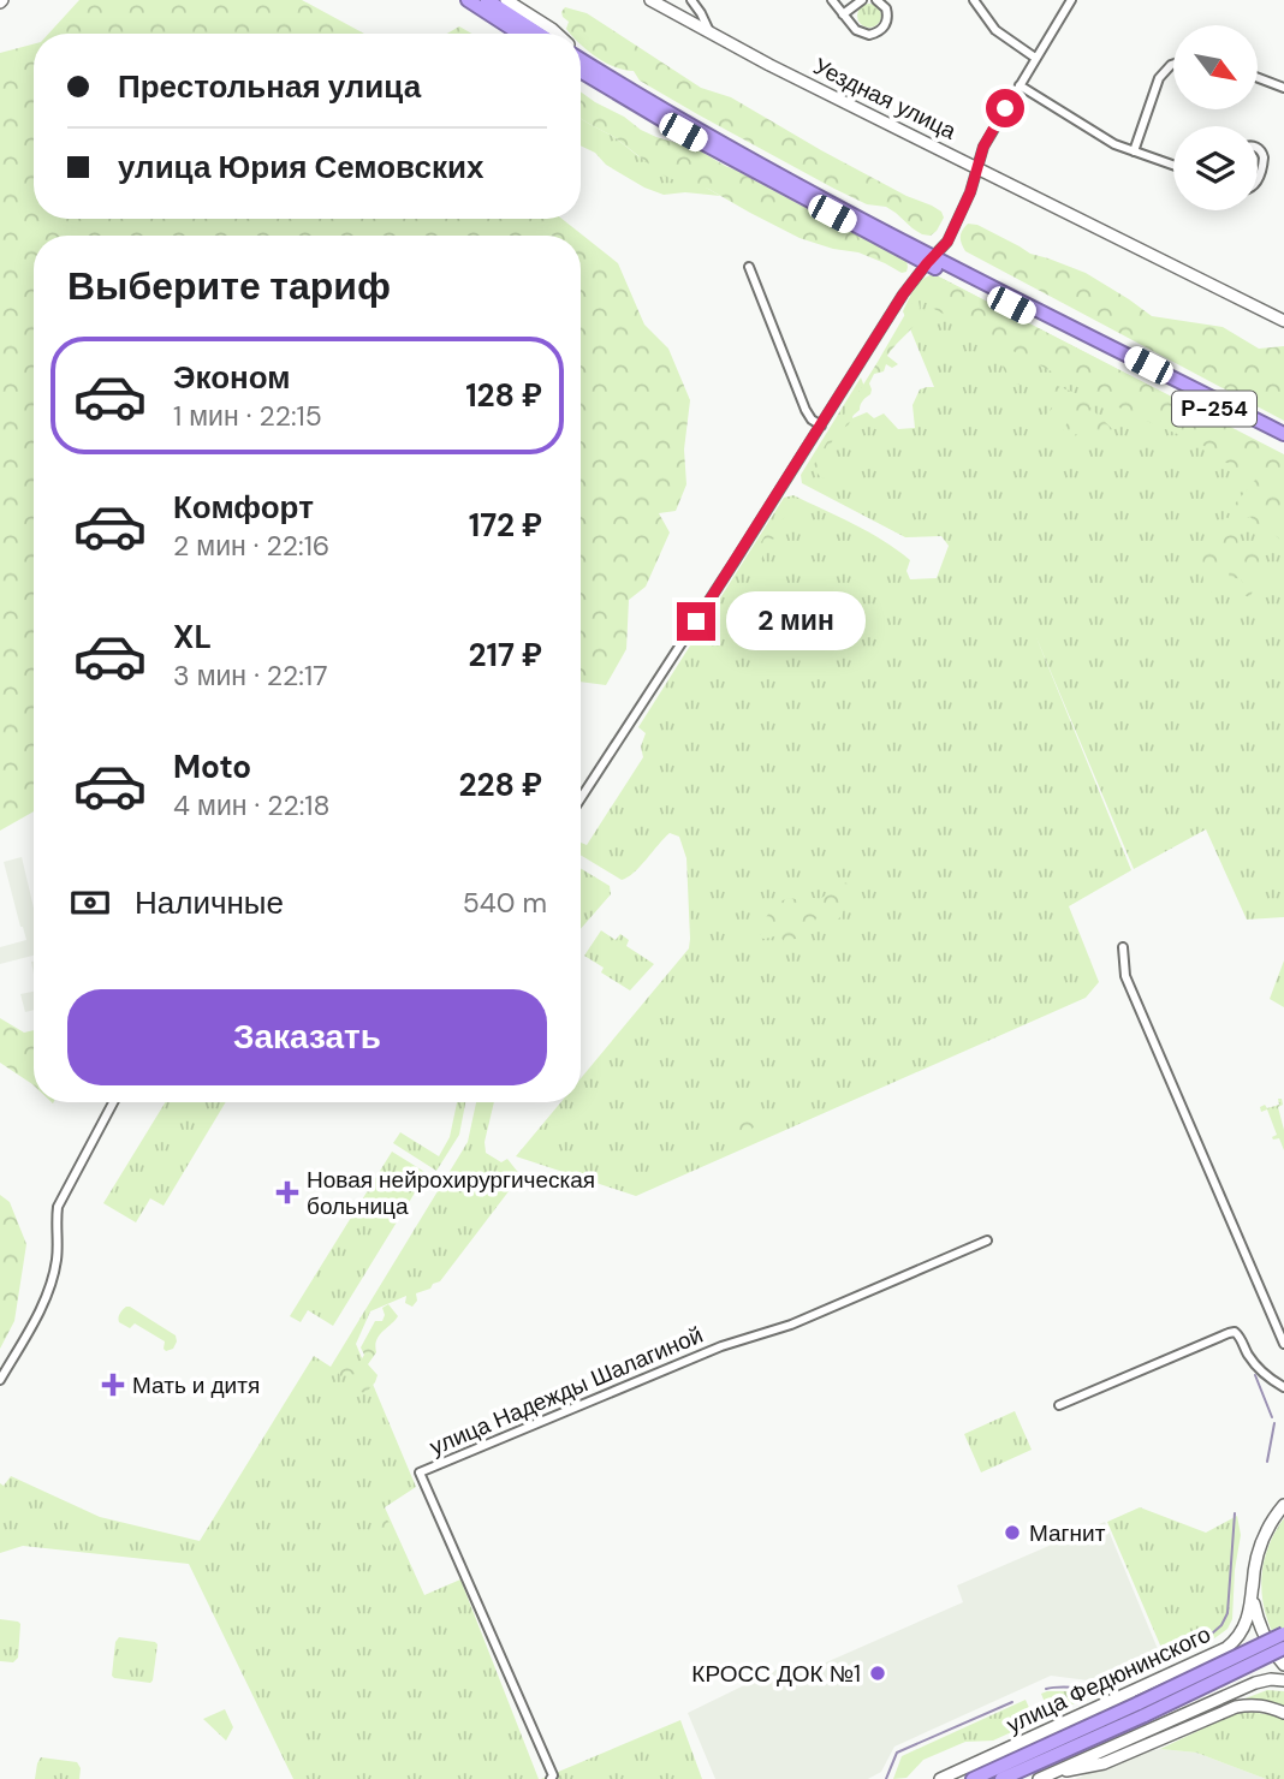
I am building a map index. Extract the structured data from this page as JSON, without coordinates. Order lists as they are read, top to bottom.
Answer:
{
  "streets": {
    "highway": ["Р-254", "улица Федюнинского"],
    "main road": ["Уездная улица"],
    "street": ["улица Надежды Шалагиной"]
  },
  "places": {
    "health": ["Новая нейрохирургическая больница", "Мать и дитя"],
    "other": ["Магнит", "КРОСС ДОК №1"]
  },
  "north": "bottom right",
  "page": {
    "banner": ["Престольная улица", "улица Юрия Семовских"],
    "heading": "Выберите тариф",
    "list": [
      {
        "name": "Эконом",
        "note": "1 мин · 22:15",
        "value": "128 ₽"
      },
      {
        "name": "Комфорт",
        "note": "2 мин · 22:16",
        "value": "172 ₽"
      },
      {
        "name": "XL",
        "note": "3 мин · 22:17",
        "value": "217 ₽"
      },
      {
        "name": "Moto",
        "note": "4 мин · 22:18",
        "value": "228 ₽"
      }
    ],
    "bubble": "2 мин",
    "pay": ["Наличные", "540 m"],
    "buttons": "Заказать"
  }
}
